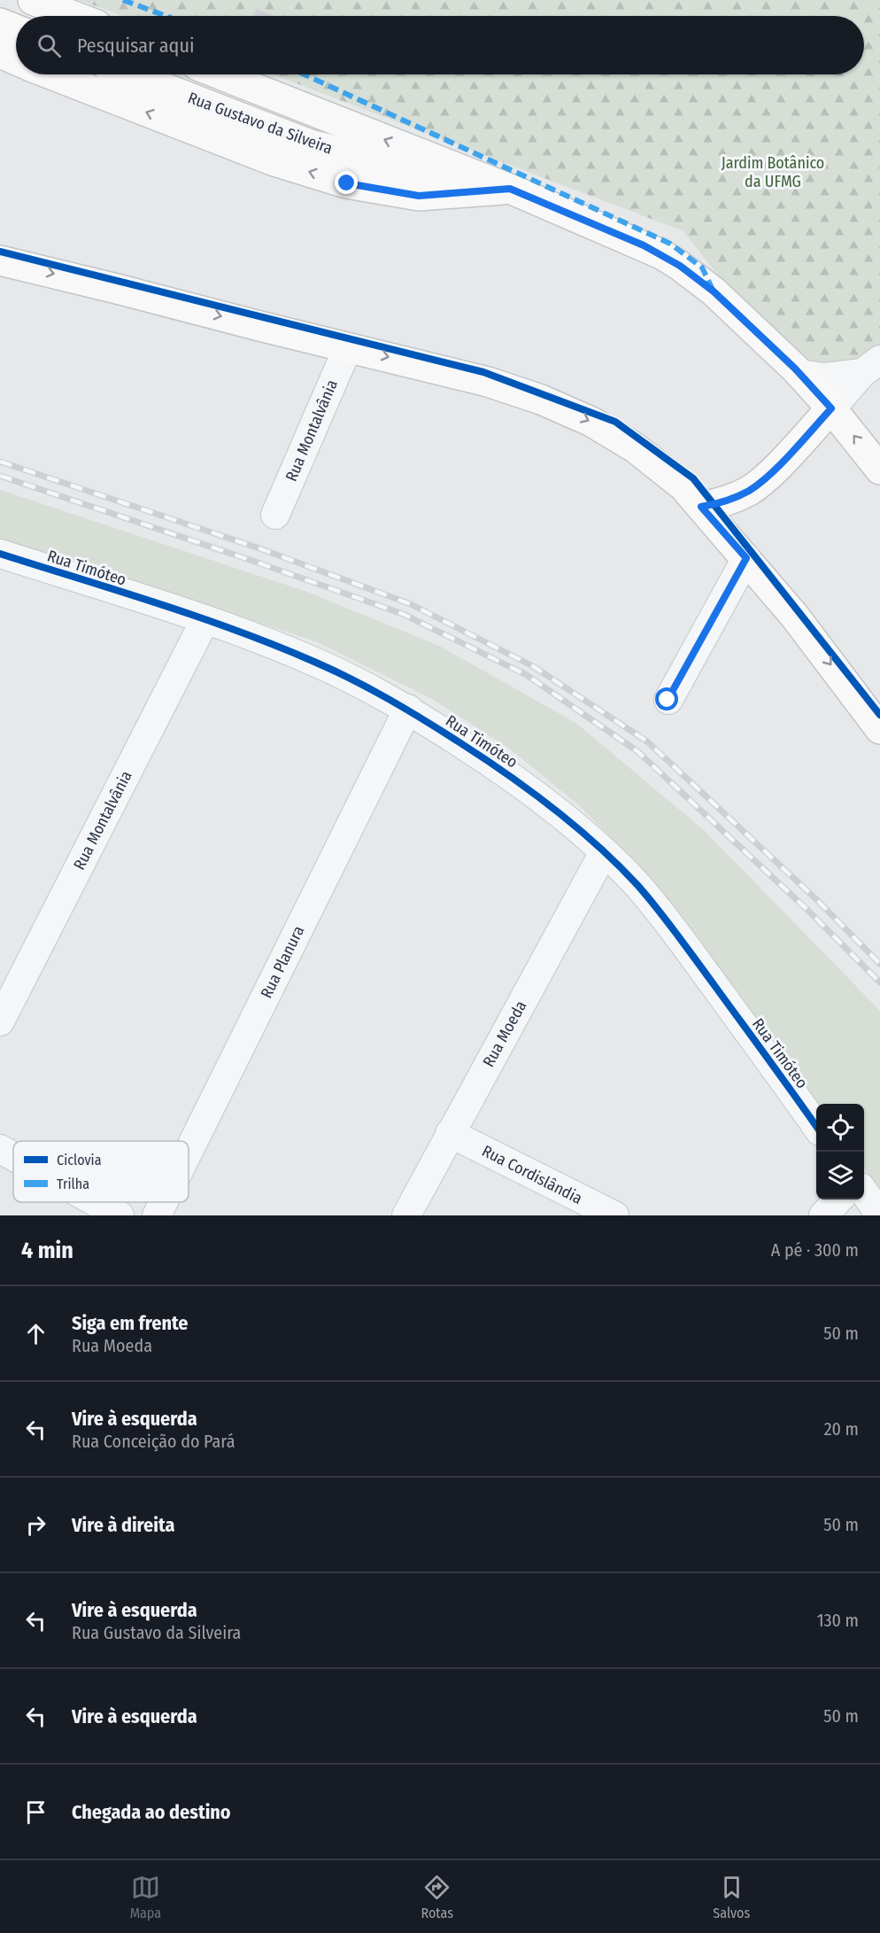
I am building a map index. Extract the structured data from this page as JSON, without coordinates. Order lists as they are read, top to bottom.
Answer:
{
  "streets": {
    "main road": ["Rua Gustavo da Silveira"],
    "street": [
      "Rua Montalvânia",
      "Rua Timóteo",
      "Rua Planura",
      "Rua Moeda",
      "Rua Cordislândia"
    ]
  },
  "crossings": [
    ["Rua Montalvânia", "Rua Timóteo"],
    ["Rua Timóteo", "Rua Planura"],
    ["Rua Timóteo", "Rua Moeda"],
    ["Rua Moeda", "Rua Cordislândia"]
  ],
  "parks": ["Jardim Botânico da UFMG"],
  "legend": ["Ciclovia", "Trilha"],
  "page": {
    "search": "Pesquisar aqui",
    "heading": ["4 min", "A pé · 300 m"],
    "list": [
      ["Siga em frente", "Rua Moeda", "50 m"],
      ["Vire à esquerda", "Rua Conceição do Pará", "20 m"],
      ["Vire à direita", "50 m"],
      ["Vire à esquerda", "Rua Gustavo da Silveira", "130 m"],
      ["Vire à esquerda", "50 m"],
      "Chegada ao destino"
    ],
    "nav": ["Mapa", "Rotas", "Salvos"]
  }
}
